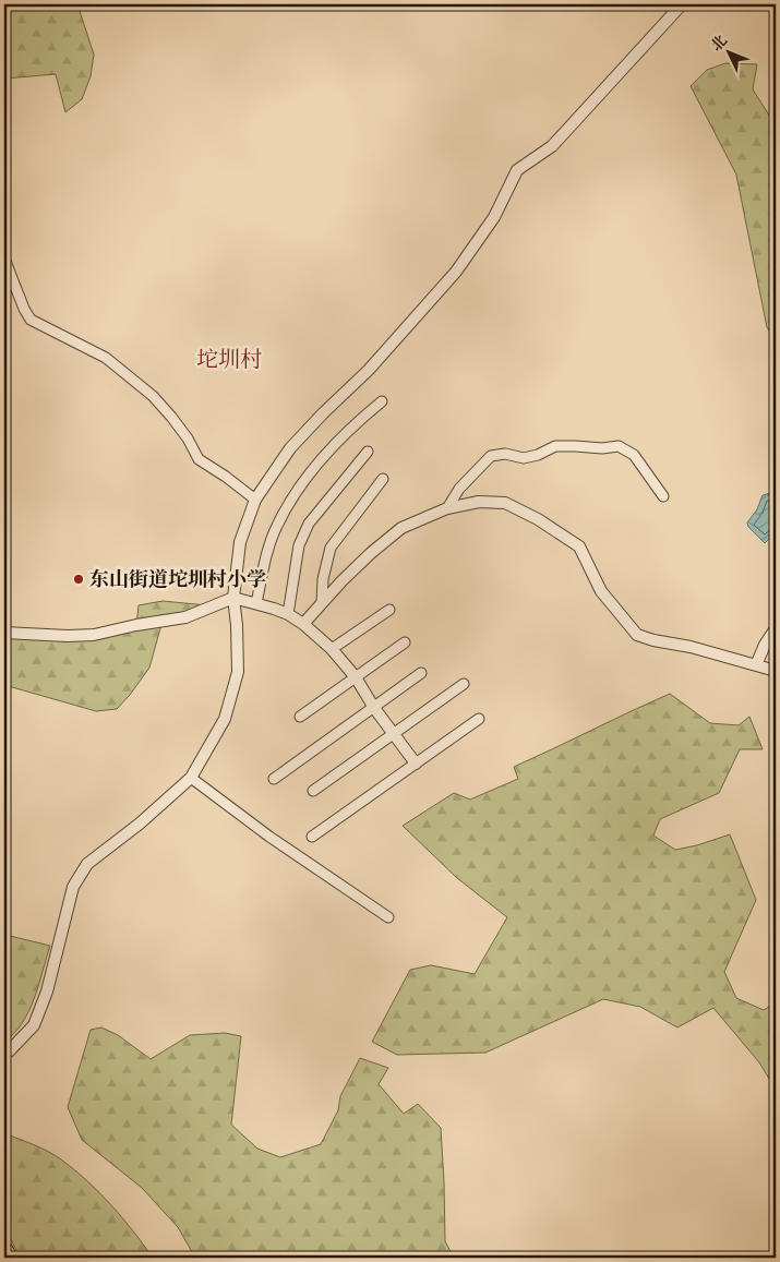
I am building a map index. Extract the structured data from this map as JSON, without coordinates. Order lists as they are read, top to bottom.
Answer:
{
  "districts": ["坨圳村"],
  "places": ["东山街道坨圳村小学"],
  "north": "top left"
}
